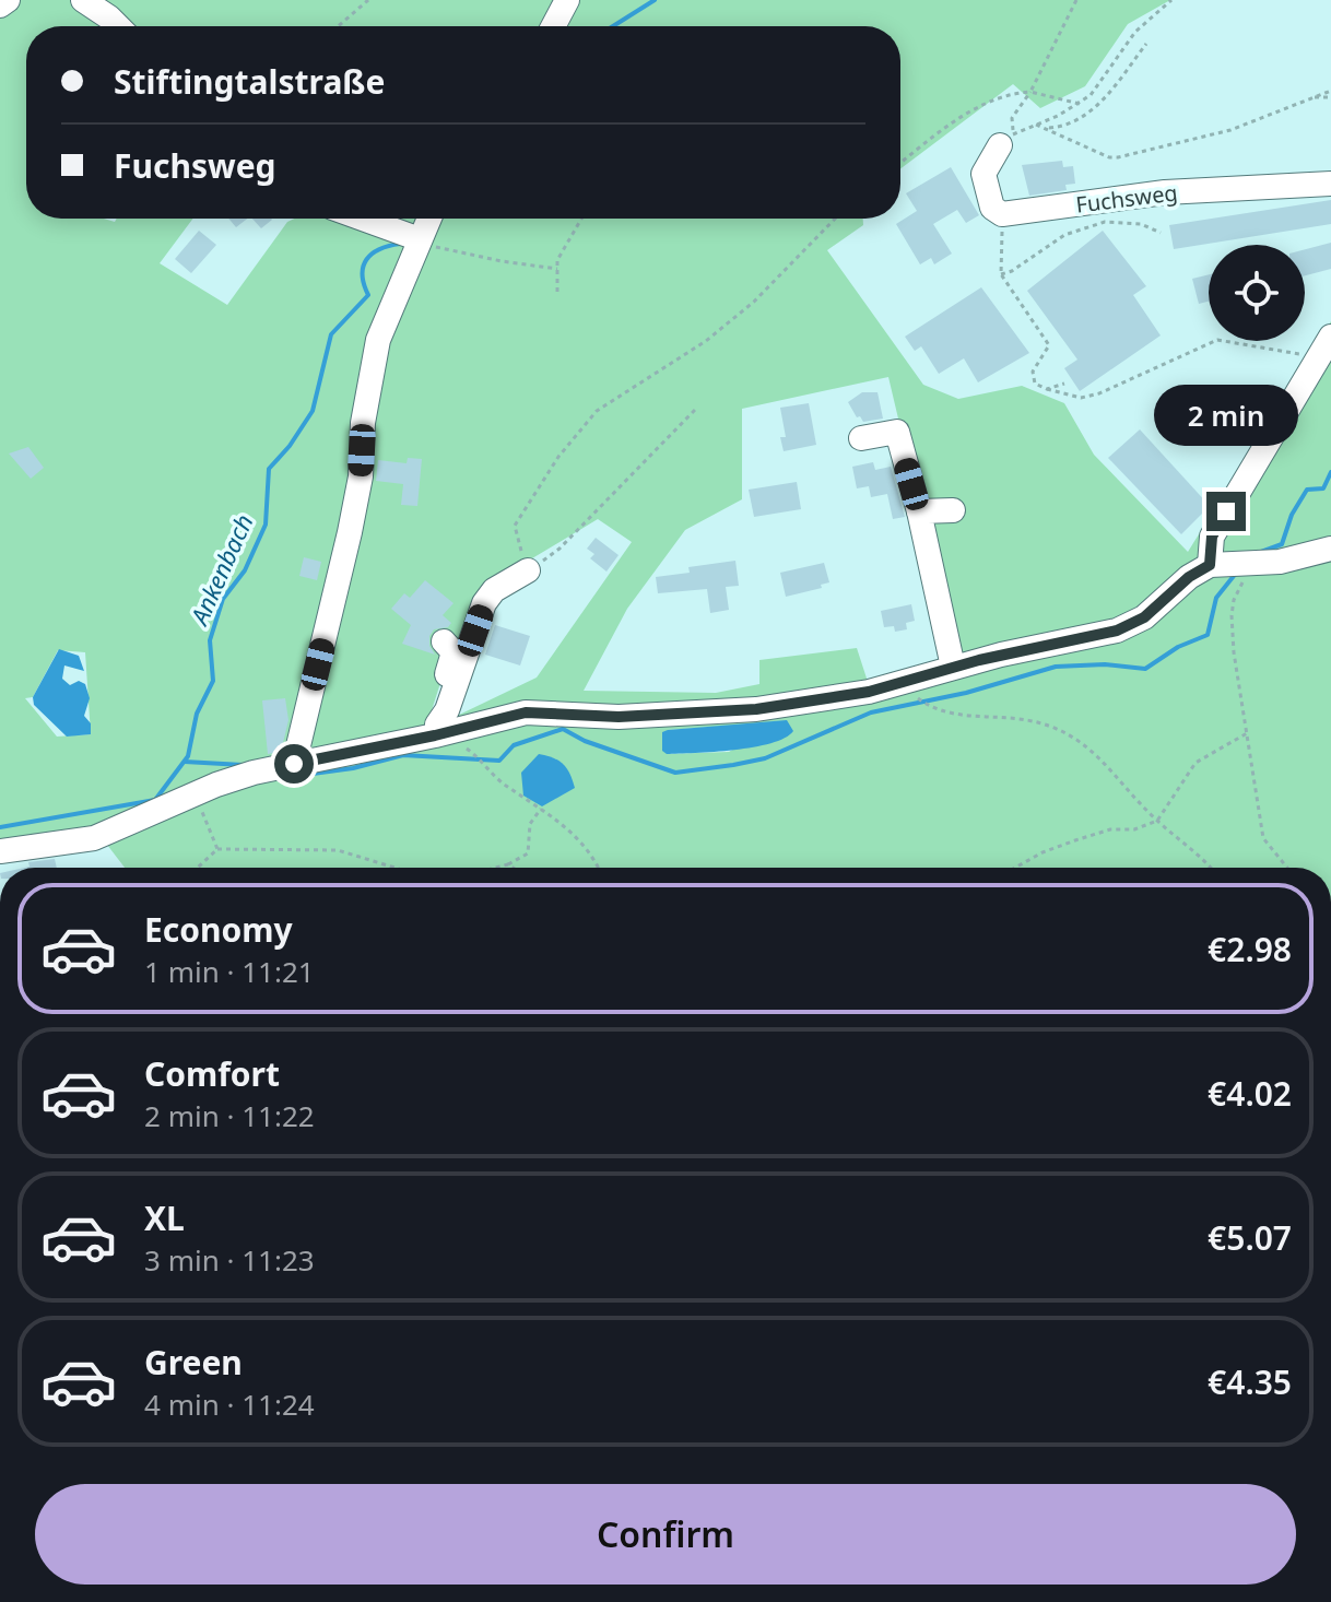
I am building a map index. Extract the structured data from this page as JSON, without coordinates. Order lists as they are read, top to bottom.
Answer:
{
  "streets": {
    "street": ["Fuchsweg"]
  },
  "water": ["Ankenbach"],
  "page": {
    "banner": ["Stiftingtalstraße", "Fuchsweg"],
    "bubble": "2 min",
    "list": [
      {
        "name": "Economy",
        "note": "1 min · 11:21",
        "value": "€2.98"
      },
      {
        "name": "Comfort",
        "note": "2 min · 11:22",
        "value": "€4.02"
      },
      {
        "name": "XL",
        "note": "3 min · 11:23",
        "value": "€5.07"
      },
      {
        "name": "Green",
        "note": "4 min · 11:24",
        "value": "€4.35"
      }
    ],
    "buttons": "Confirm"
  }
}
